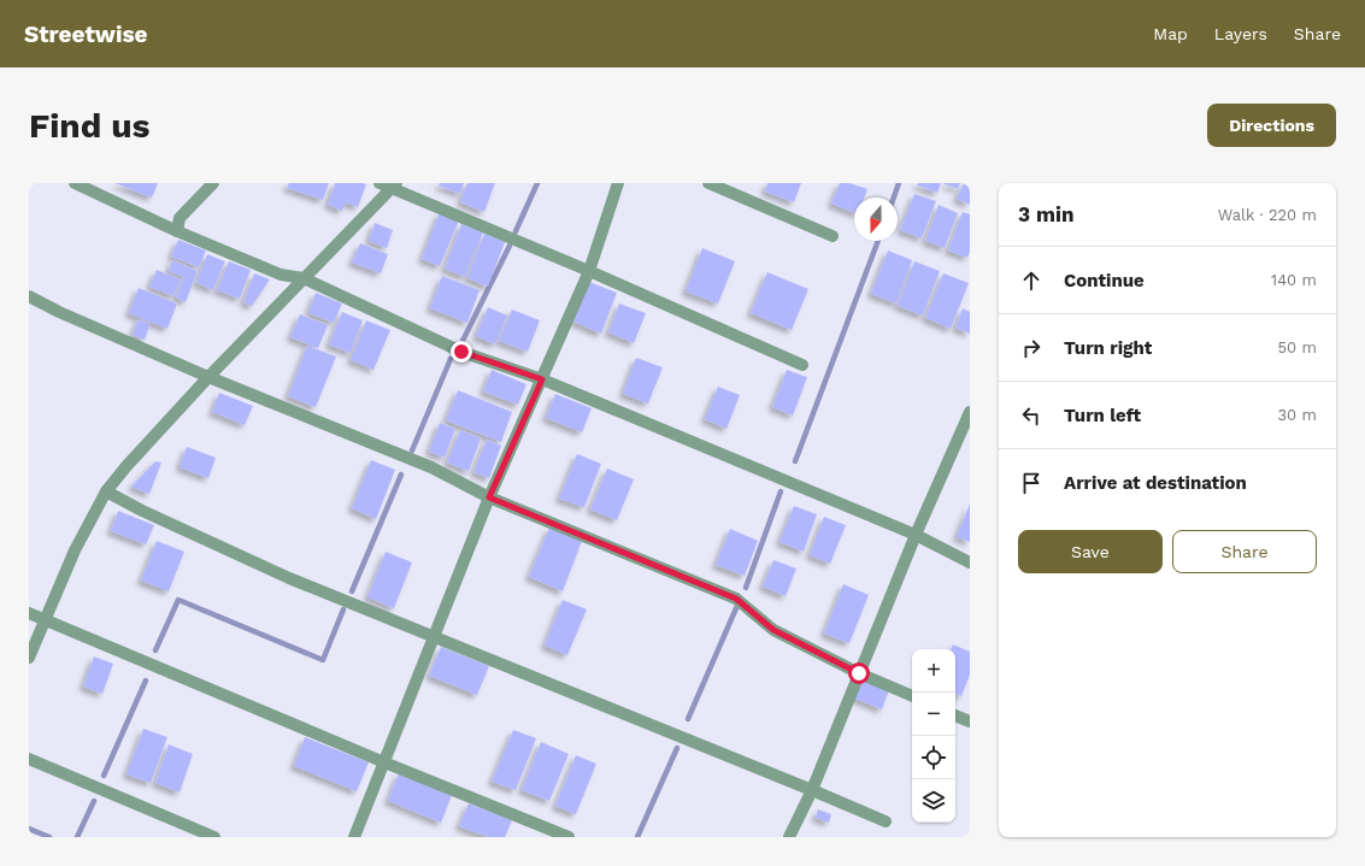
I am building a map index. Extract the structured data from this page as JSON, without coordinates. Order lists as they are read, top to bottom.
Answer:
{
  "north": "bottom",
  "page": {
    "header": "Streetwise",
    "nav": ["Map", "Layers", "Share"],
    "buttons": [
      "Directions",
      ["Save", "Share"]
    ],
    "title": "Find us",
    "heading": ["3 min", "Walk · 220 m"],
    "list": [
      ["Continue", "140 m"],
      ["Turn right", "50 m"],
      ["Turn left", "30 m"],
      "Arrive at destination"
    ],
    "map_buttons": ["+", "−"]
  }
}
